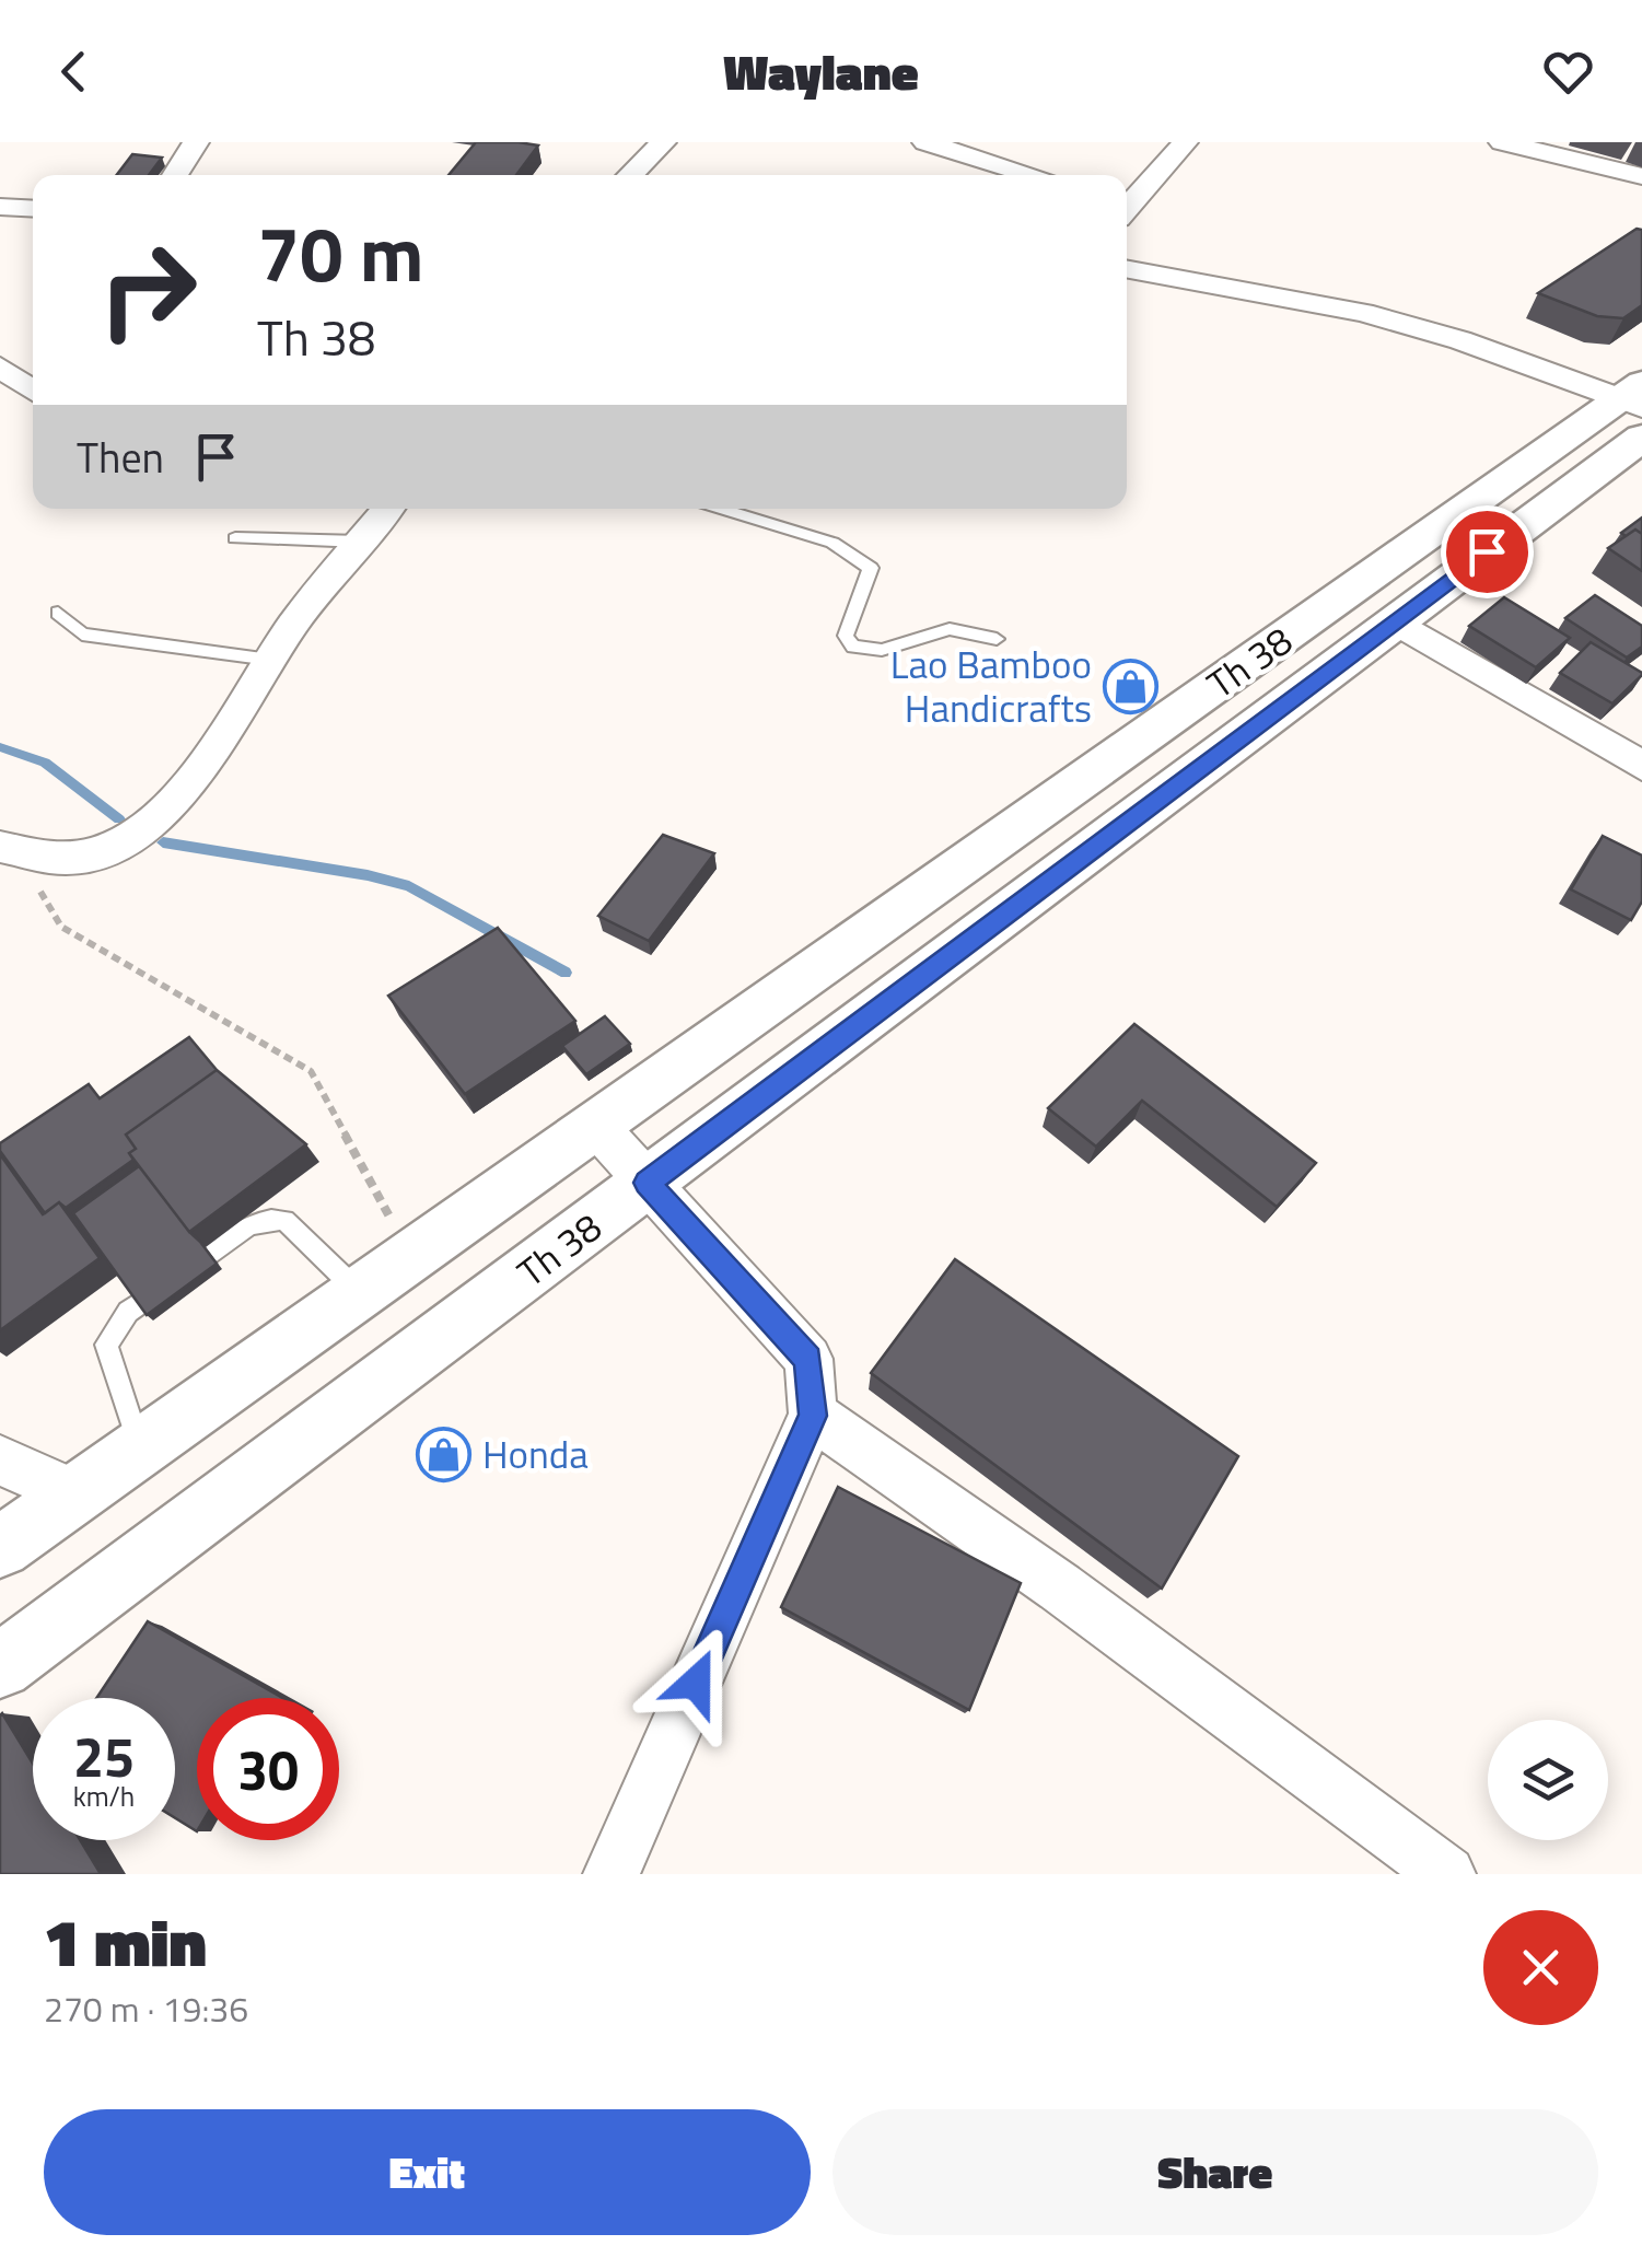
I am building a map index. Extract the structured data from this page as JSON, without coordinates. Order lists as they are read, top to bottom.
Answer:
{
  "streets": {
    "street": ["Th 38"]
  },
  "places": {
    "shop": ["Lao Bamboo Handicrafts", "Honda"]
  },
  "page": {
    "header": "Waylane",
    "turn": ["70 m", "Th 38"],
    "then": "Then",
    "speed": "25 km/h",
    "limit": "30",
    "heading": ["1 min", "270 m · 19:36"],
    "buttons": ["Exit", "Share"]
  }
}
